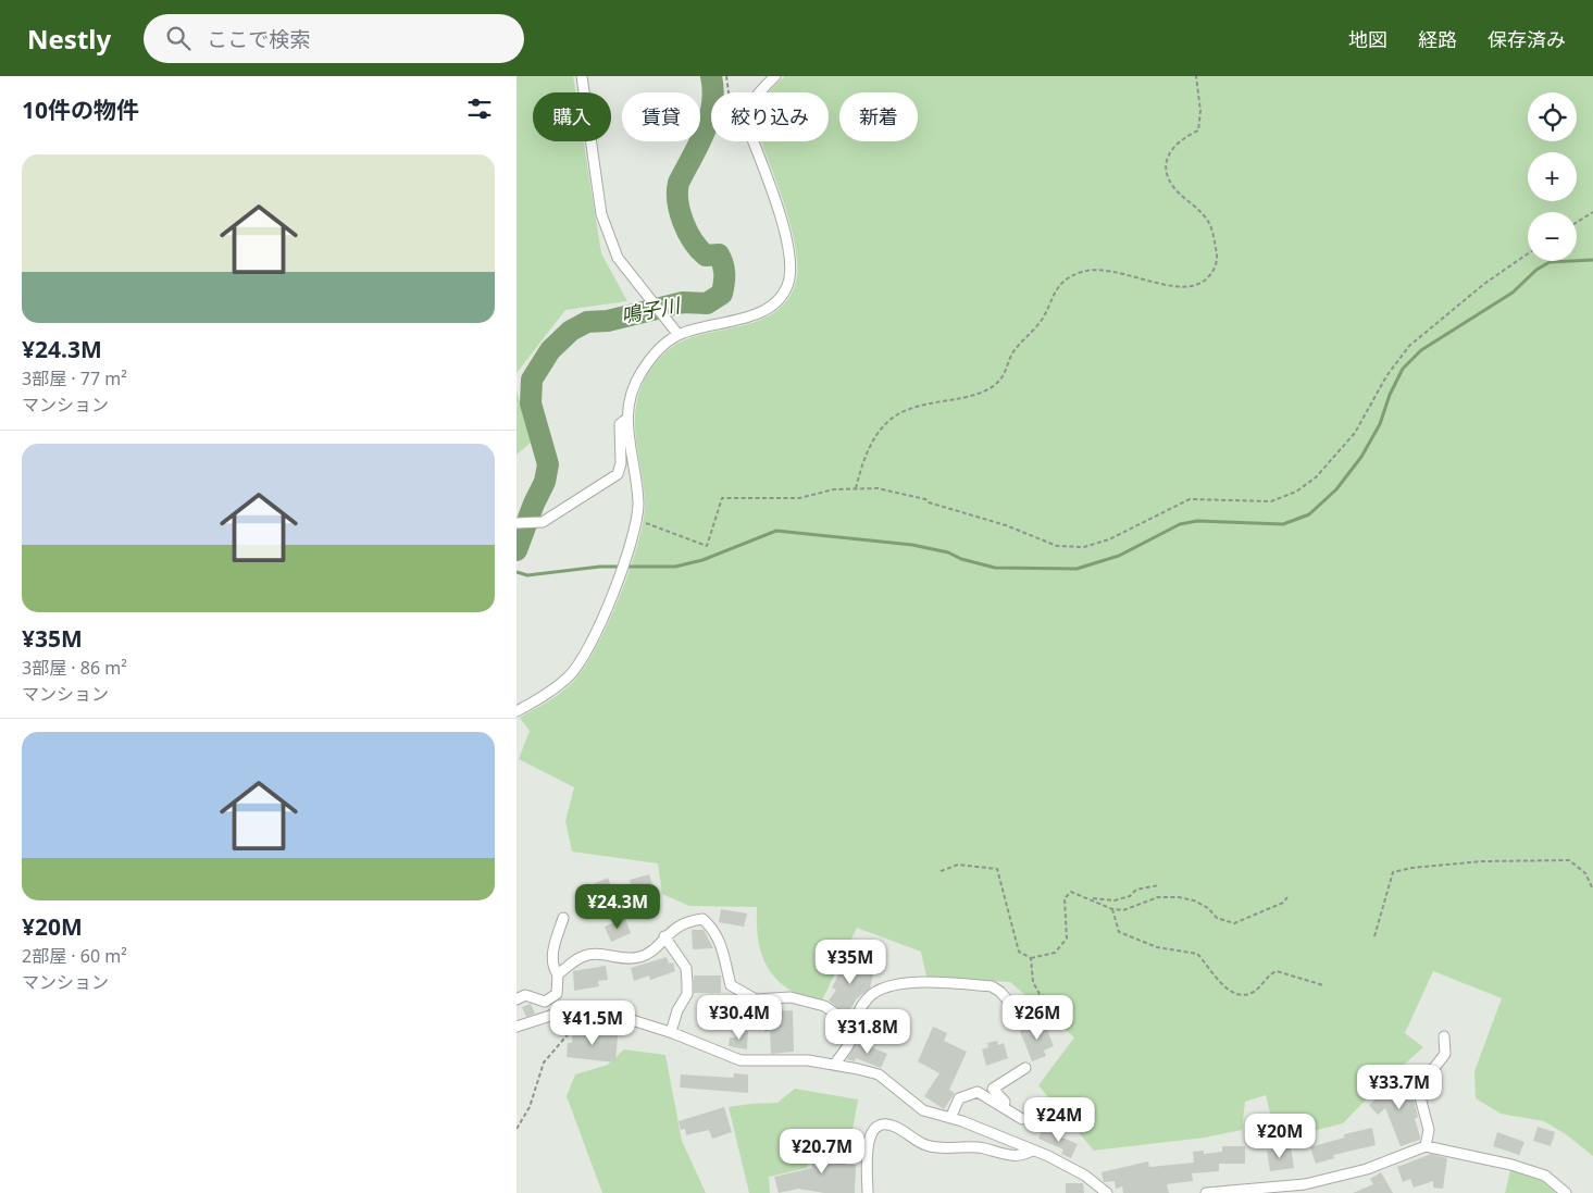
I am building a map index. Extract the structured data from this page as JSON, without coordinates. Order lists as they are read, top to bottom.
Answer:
{
  "water": ["鳴子川"],
  "page": {
    "header": "Nestly",
    "search": "ここで検索",
    "nav": ["地図", "経路", "保存済み"],
    "heading": "10件の物件",
    "map_buttons": ["+", "−"],
    "chip": [
      "購入",
      "賃貸",
      "絞り込み",
      "新着"
    ],
    "list": [
      {
        "name": "¥24.3M",
        "note": "3部屋 · 77 m² · マンション"
      },
      {
        "name": "¥35M",
        "note": "3部屋 · 86 m² · マンション"
      },
      {
        "name": "¥20M",
        "note": "2部屋 · 60 m² · マンション"
      }
    ],
    "price": [
      "¥24.3M",
      "¥35M",
      "¥30.4M",
      "¥26M",
      "¥41.5M",
      "¥31.8M",
      "¥33.7M",
      "¥24M",
      "¥20M",
      "¥20.7M"
    ]
  }
}
